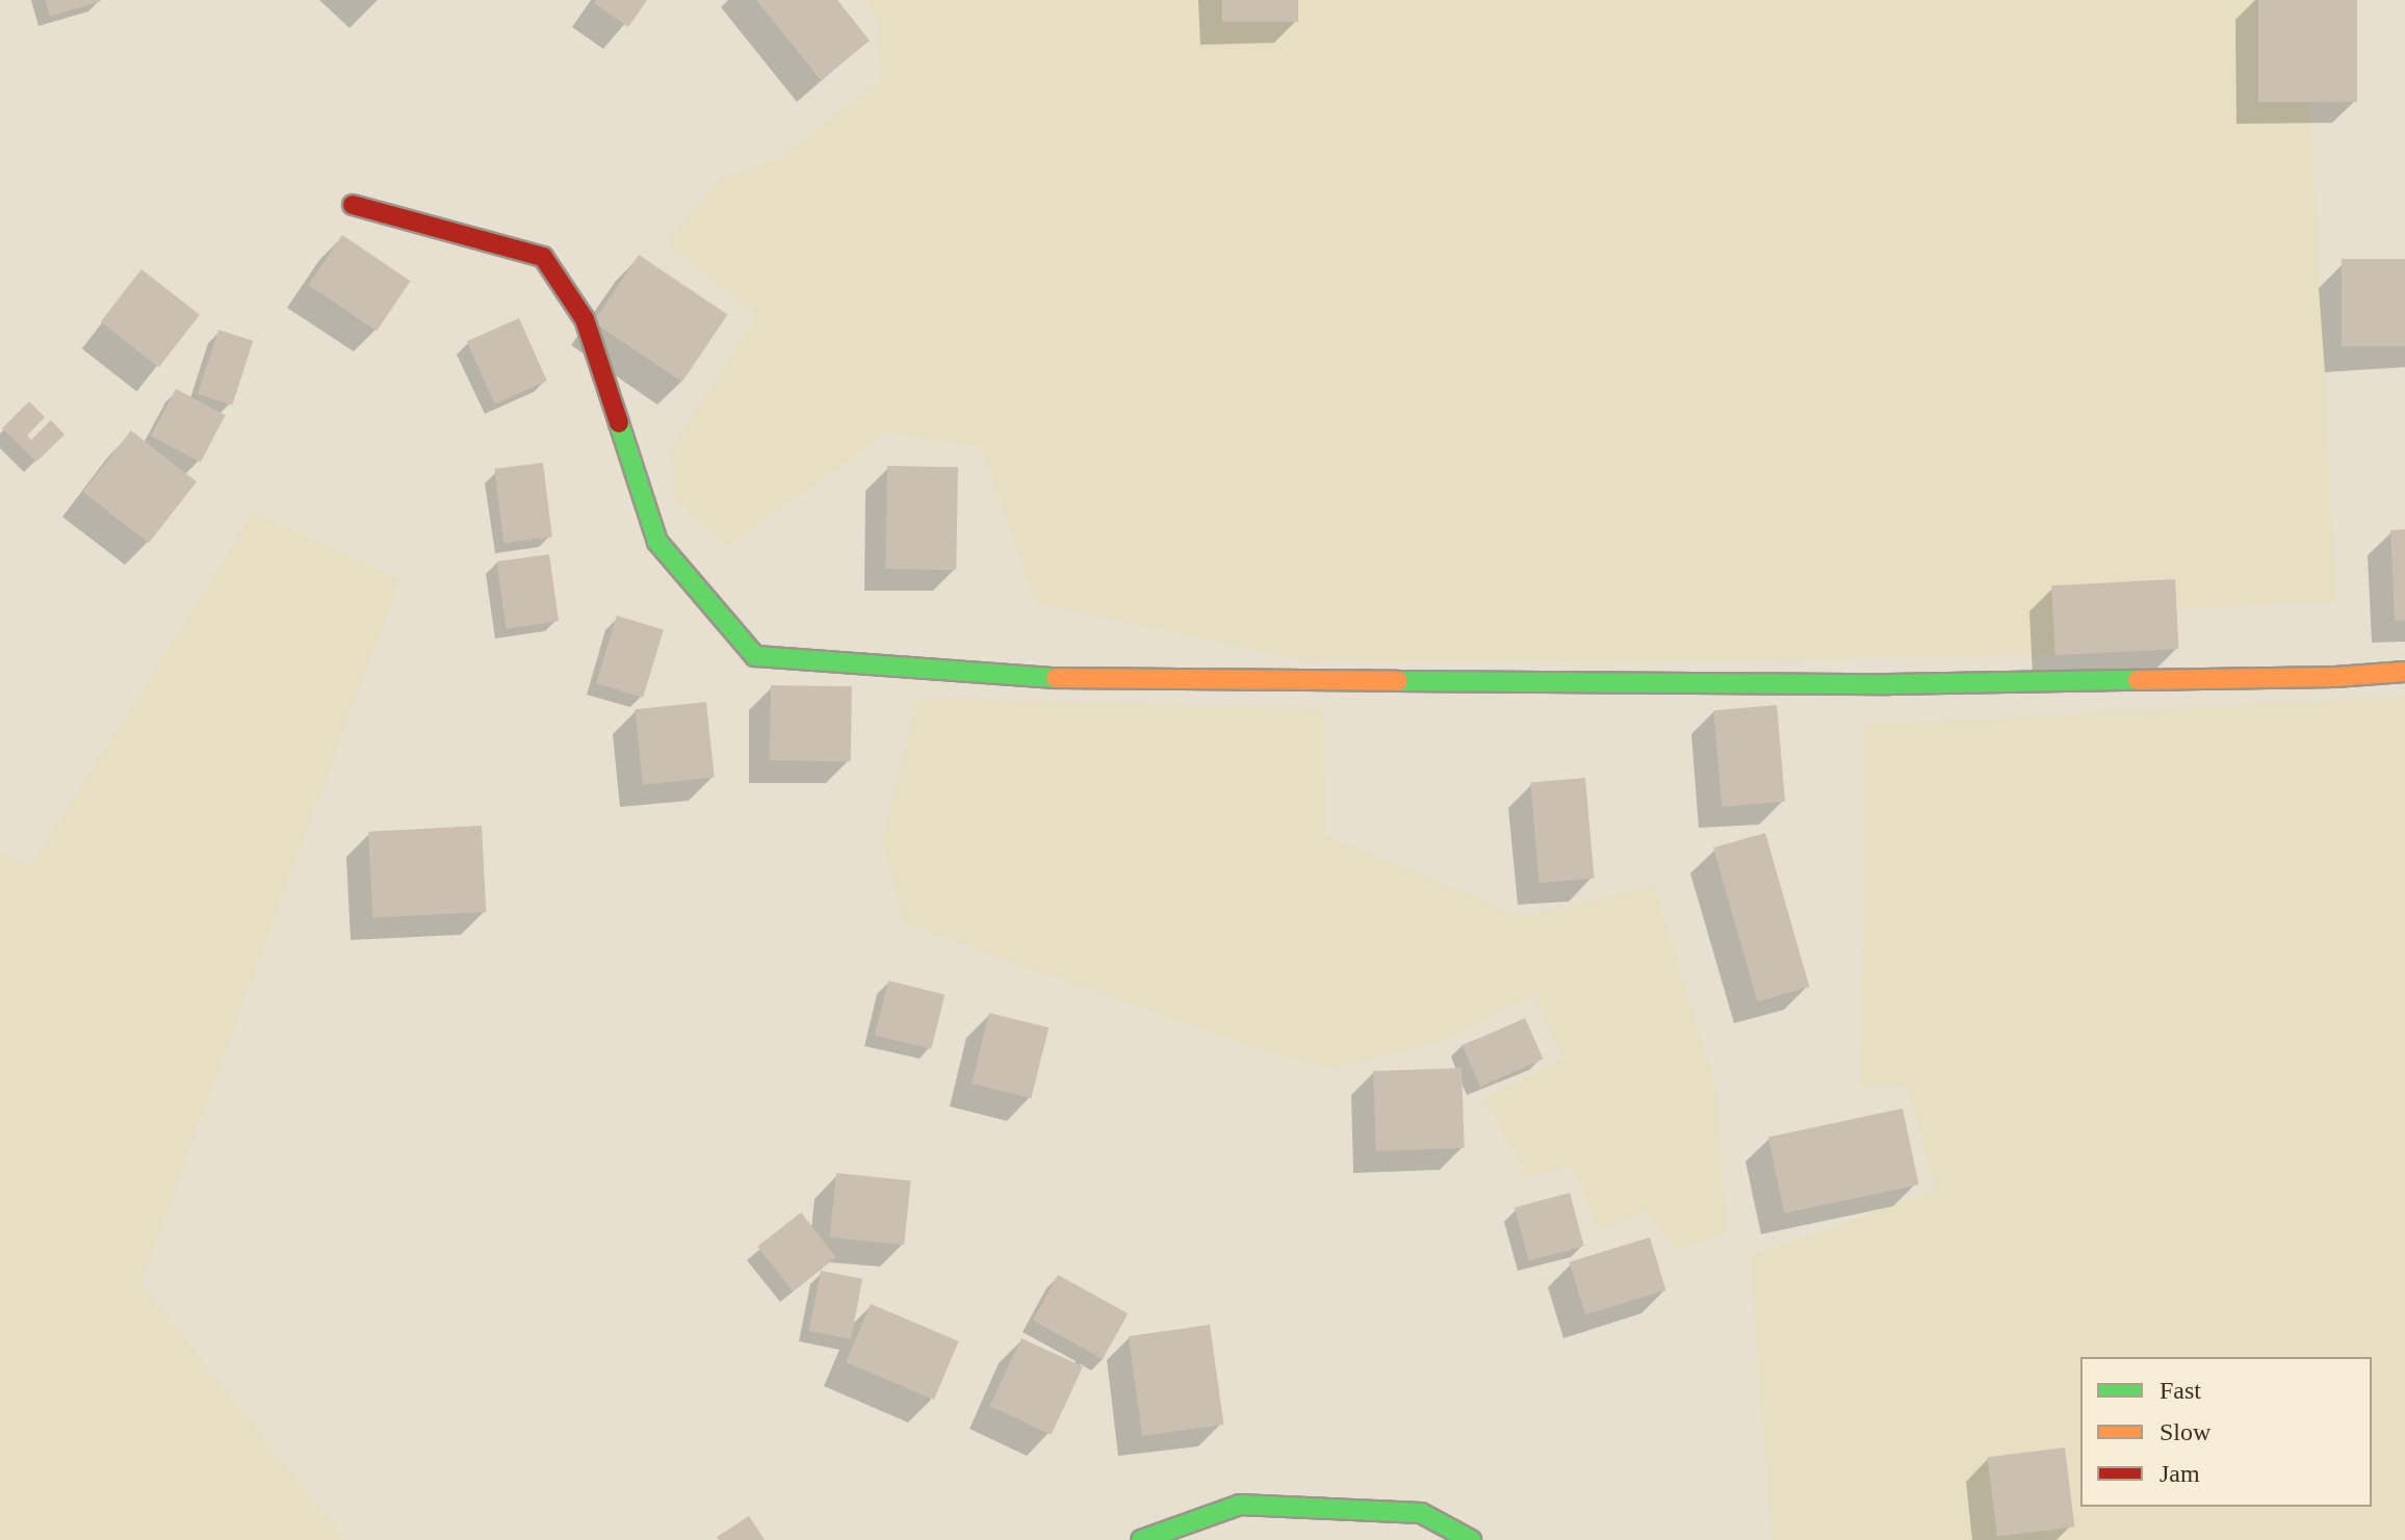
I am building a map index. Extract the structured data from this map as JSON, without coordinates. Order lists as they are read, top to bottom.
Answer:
{
  "legend": ["Fast", "Slow", "Jam"]
}
